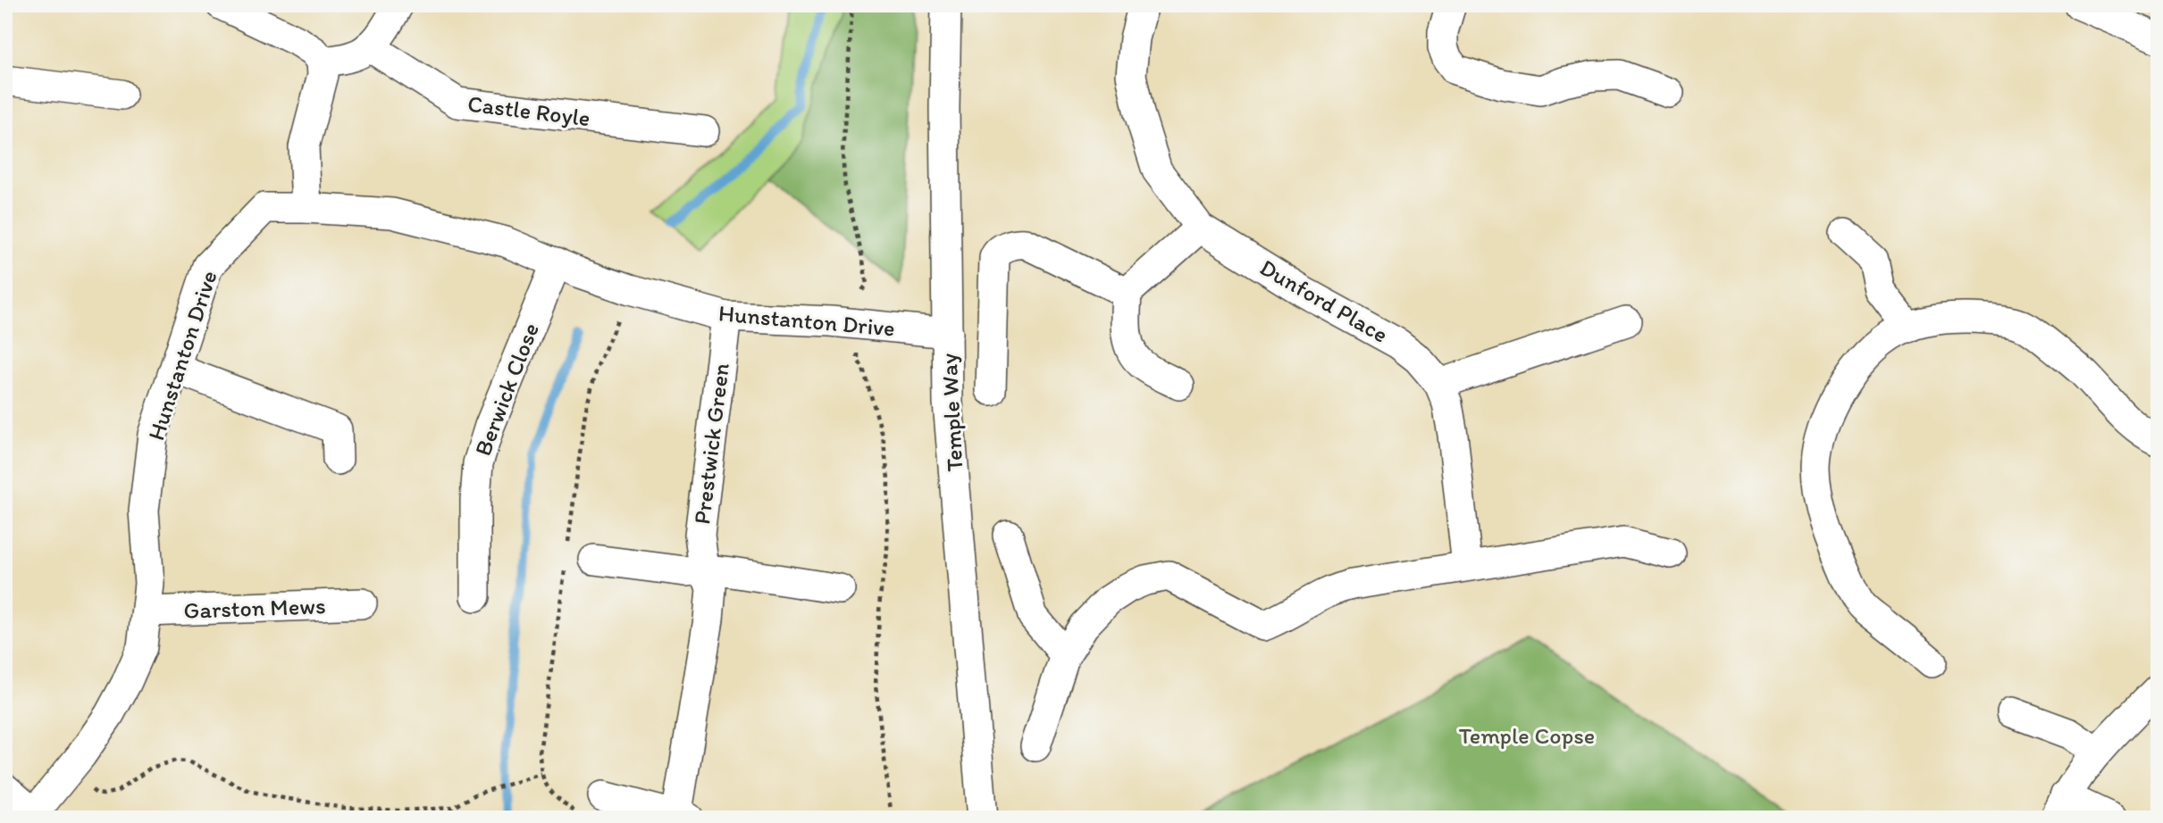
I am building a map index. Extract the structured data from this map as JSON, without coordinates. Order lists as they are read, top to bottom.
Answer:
{
  "streets": {
    "street": [
      "Castle Royle",
      "Dunford Place",
      "Hunstanton Drive",
      "Berwick Close",
      "Temple Way",
      "Prestwick Green",
      "Garston Mews"
    ]
  },
  "crossings": [
    ["Hunstanton Drive", "Berwick Close"],
    ["Hunstanton Drive", "Temple Way"],
    ["Hunstanton Drive", "Prestwick Green"],
    ["Hunstanton Drive", "Garston Mews"]
  ],
  "parks": ["Temple Copse"]
}
